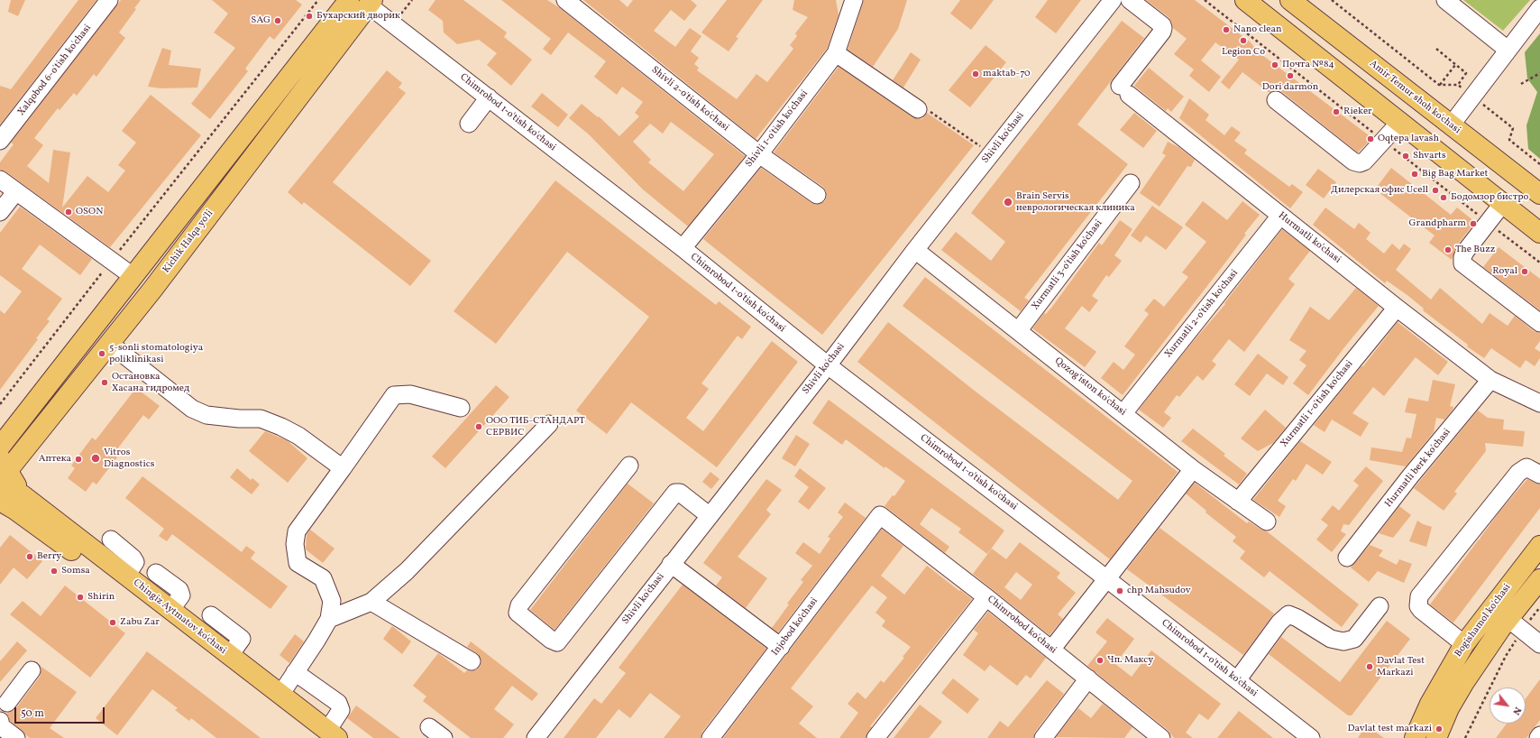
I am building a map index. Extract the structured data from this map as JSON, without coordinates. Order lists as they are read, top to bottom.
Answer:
{
  "streets": {
    "main road": [
      "Amir Temur shoh ko'chasi",
      "Kichik Halqa yo'li",
      "Chingiz Aytmatov ko'chasi",
      "Bogishamol ko'chasi"
    ],
    "street": [
      "Xalqobod 6-o'tish ko'chasi",
      "Shivli 2-o'tish ko'chasi",
      "Chimrobod 1-o'tish ko'chasi",
      "Shivli 1-o'tish ko'chasi",
      "Shivli ko'chasi",
      "Hurmatli ko'chasi",
      "Xurmatli 3-o'tish ko'chasi",
      "Xurmatli 2-o'tish ko'chasi",
      "Qozog'iston ko'chasi",
      "Xurmatli 1-o'tish ko'chasi",
      "Hurmatli berk ko'chasi",
      "Chimrobod ko'chasi",
      "Injobod ko'chasi"
    ]
  },
  "crossings": [
    ["Shivli 2-o'tish ko'chasi", "Shivli 1-o'tish ko'chasi"],
    ["Chimrobod 1-o'tish ko'chasi", "Shivli 1-o'tish ko'chasi"],
    ["Chimrobod 1-o'tish ko'chasi", "Shivli ko'chasi"],
    ["Chimrobod 1-o'tish ko'chasi", "Kichik Halqa yo'li"],
    ["Shivli ko'chasi", "Qozog'iston ko'chasi"],
    ["Hurmatli ko'chasi", "Xurmatli 2-o'tish ko'chasi"],
    ["Hurmatli ko'chasi", "Xurmatli 1-o'tish ko'chasi"],
    ["Hurmatli ko'chasi", "Hurmatli berk ko'chasi"],
    ["Kichik Halqa yo'li", "Chingiz Aytmatov ko'chasi"],
    ["Xurmatli 3-o'tish ko'chasi", "Qozog'iston ko'chasi"],
    ["Xurmatli 2-o'tish ko'chasi", "Qozog'iston ko'chasi"],
    ["Qozog'iston ko'chasi", "Xurmatli 1-o'tish ko'chasi"],
    ["Chimrobod ko'chasi", "Injobod ko'chasi"]
  ],
  "places": [
    "Бухарский дворик",
    "SAG",
    "Nano clean",
    "Legion Co",
    "Почта №84",
    "maktab-70",
    "Dori darmon",
    "Rieker",
    "Oqtepa lavash",
    "Shvarts",
    "Big Bag Market",
    "Дилерская офис Ucell",
    "Бодомзор бистро",
    "Brain Servis неврологическая клиника",
    "OSON",
    "Grandpharm",
    "The Buzz",
    "Royal",
    "5-sonli stomatologiya poliklinikasi",
    "Остановка Хасана гидромед",
    "ООО ТИБ-СТАНДАРТ СЕРВИС",
    "Vitros Diagnostics",
    "Аптека",
    "Berry",
    "Somsa",
    "chp Mahsudov",
    "Shirin",
    "Zabu Zar",
    "Чп. Максу",
    "Davlat Test Markazi",
    "Davlat test markazi"
  ],
  "scale_bar": "50 m",
  "north": "bottom right"
}
